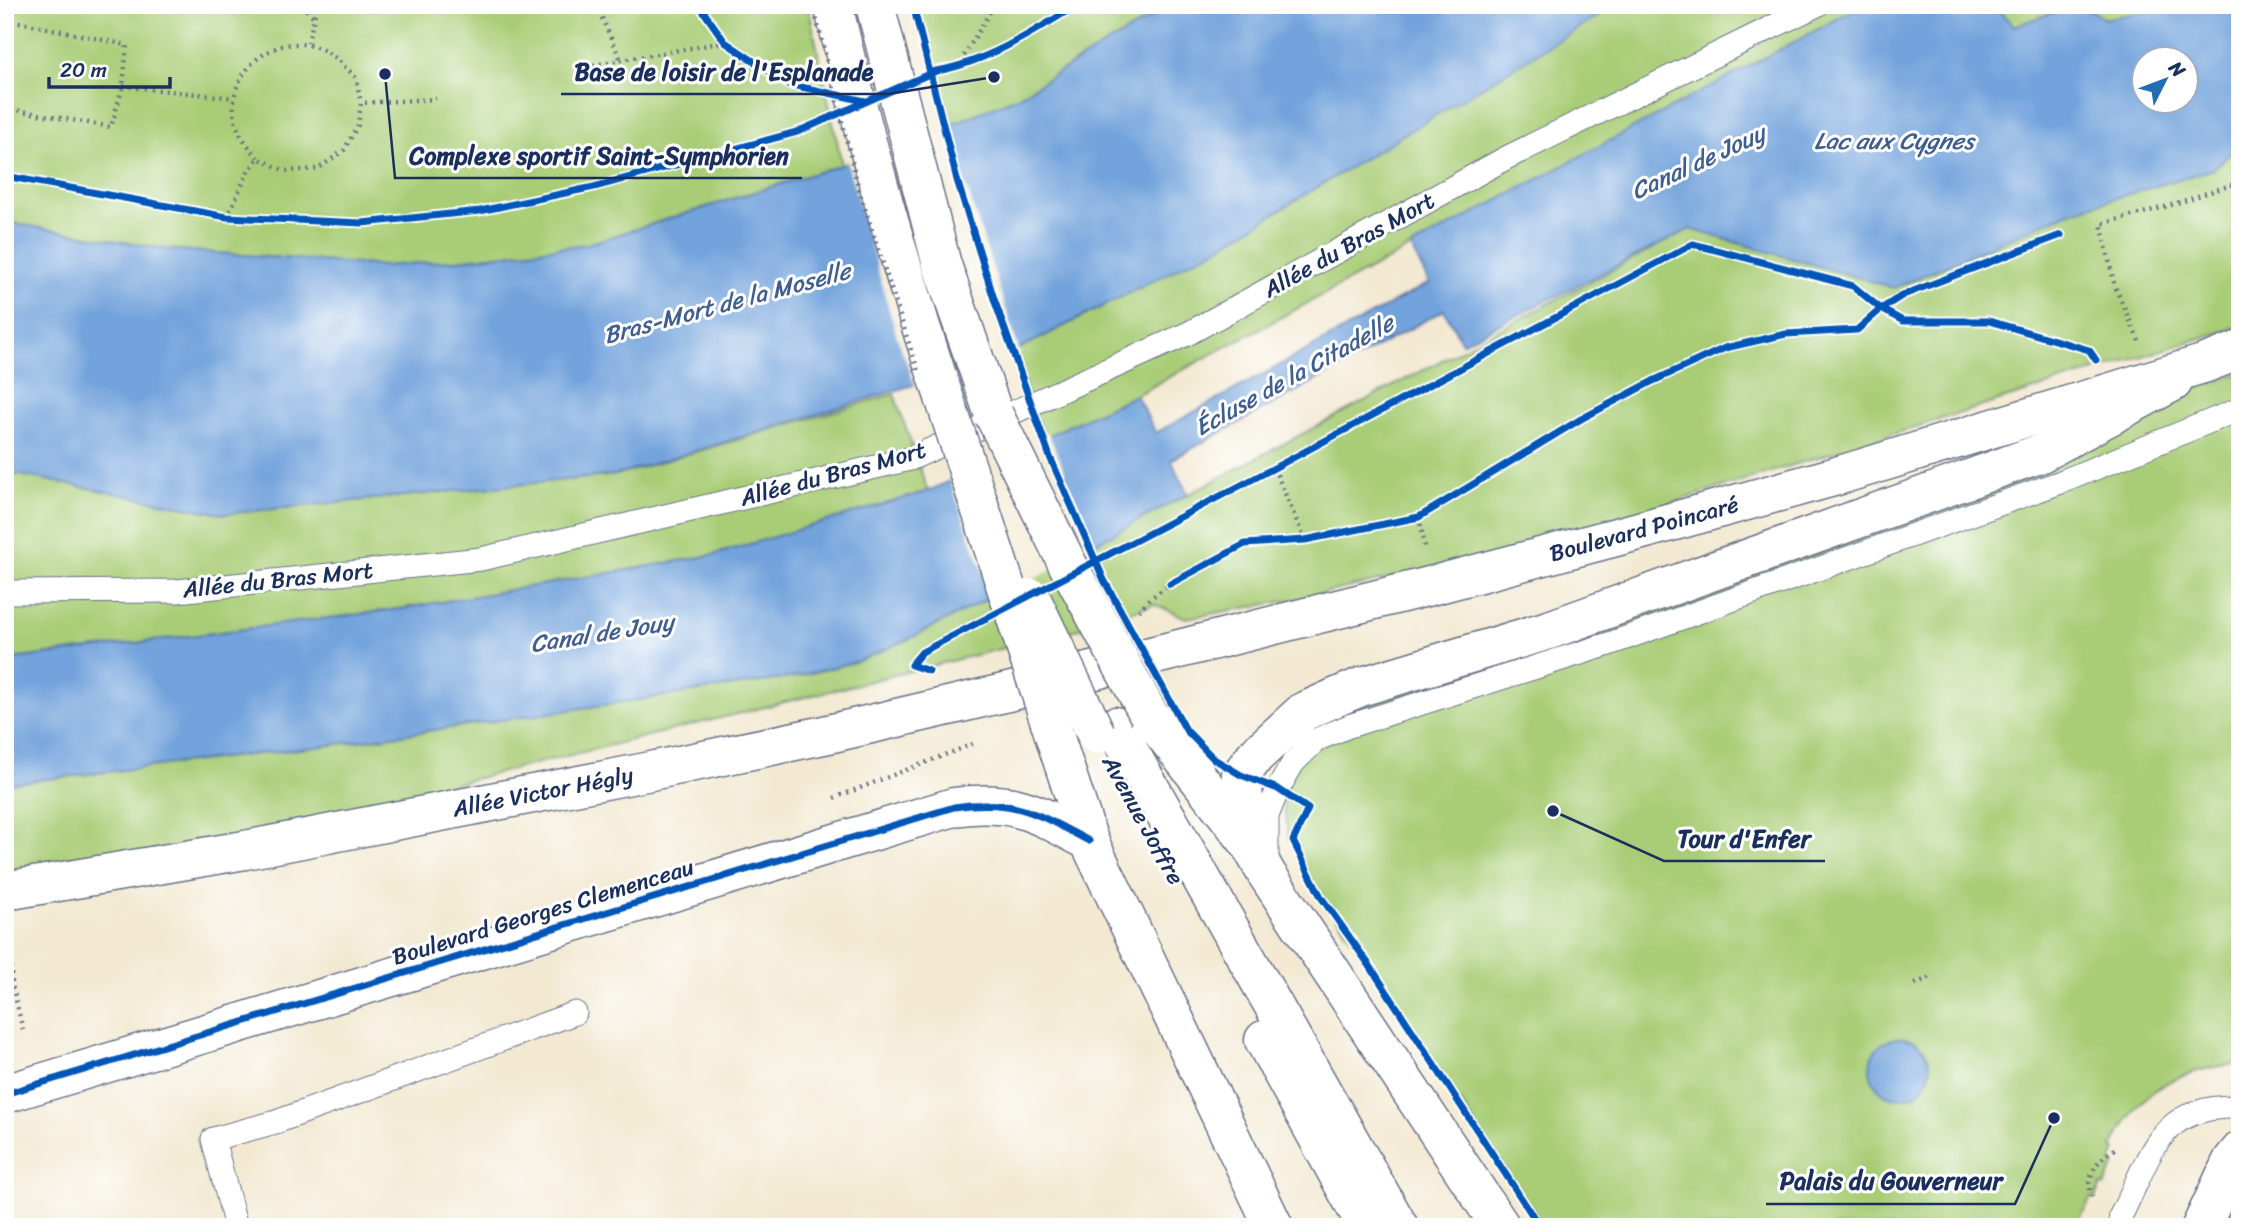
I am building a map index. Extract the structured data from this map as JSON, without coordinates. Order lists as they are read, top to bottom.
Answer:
{
  "streets": {
    "main road": [
      "Boulevard Poincaré",
      "Allée Victor Hégly",
      "Avenue Joffre",
      "Boulevard Georges Clemenceau"
    ],
    "lane": ["Allée du Bras Mort"]
  },
  "crossings": [
    ["Boulevard Poincaré", "Allée Victor Hégly"]
  ],
  "water": [
    "Lac aux Cygnes",
    "Canal de Jouy",
    "Bras-Mort de la Moselle",
    "Écluse de la Citadelle"
  ],
  "places": [
    "Complexe sportif Saint-Symphorien",
    "Base de loisir de l'Esplanade",
    "Tour d'Enfer",
    "Palais du Gouverneur"
  ],
  "scale_bar": "20 m",
  "north": "top right"
}
